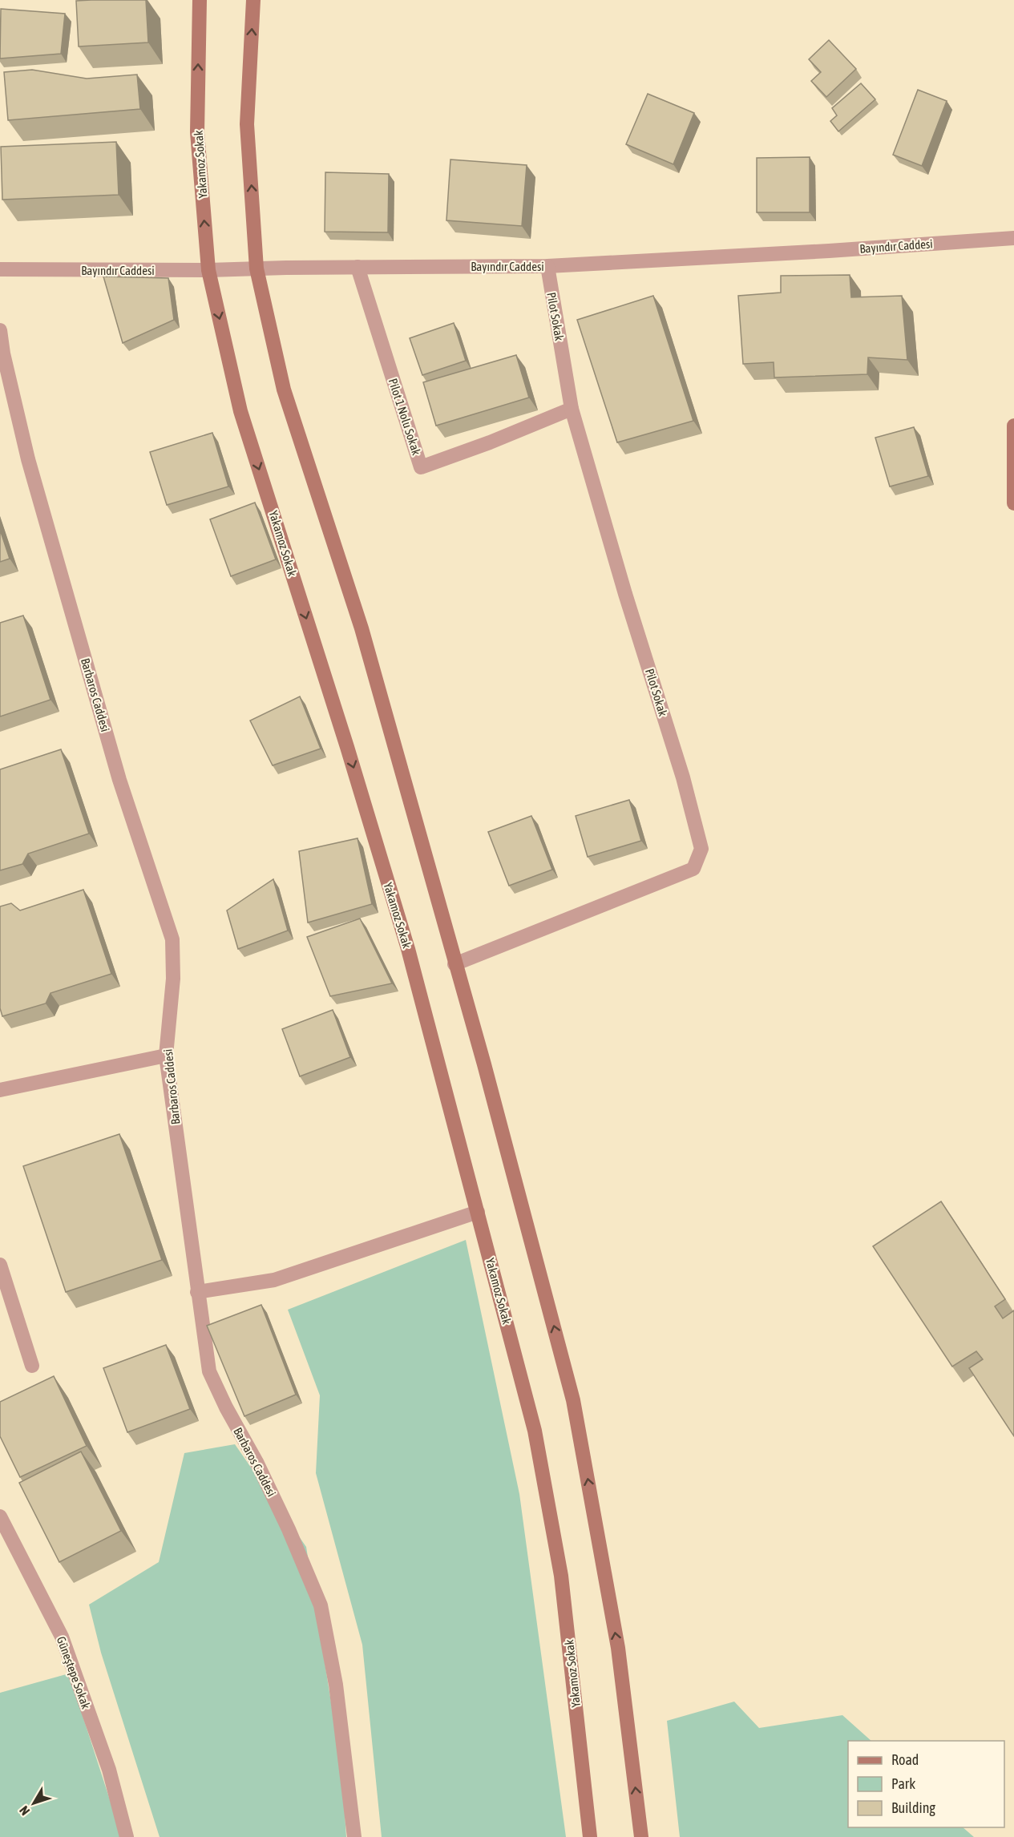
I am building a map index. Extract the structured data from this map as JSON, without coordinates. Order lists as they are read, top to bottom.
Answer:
{
  "streets": {
    "main road": ["Yakamoz Sokak"],
    "street": [
      "Bayındır Caddesi",
      "Pilot Sokak",
      "Pilot 1 Nolu Sokak",
      "Barbaros Caddesi",
      "Güneştepe Sokak"
    ]
  },
  "crossings": [
    ["Yakamoz Sokak", "Bayındır Caddesi"],
    ["Bayındır Caddesi", "Pilot Sokak"],
    ["Bayındır Caddesi", "Pilot 1 Nolu Sokak"],
    ["Pilot Sokak", "Pilot 1 Nolu Sokak"]
  ],
  "legend": ["Road", "Park", "Building"],
  "north": "bottom left"
}
